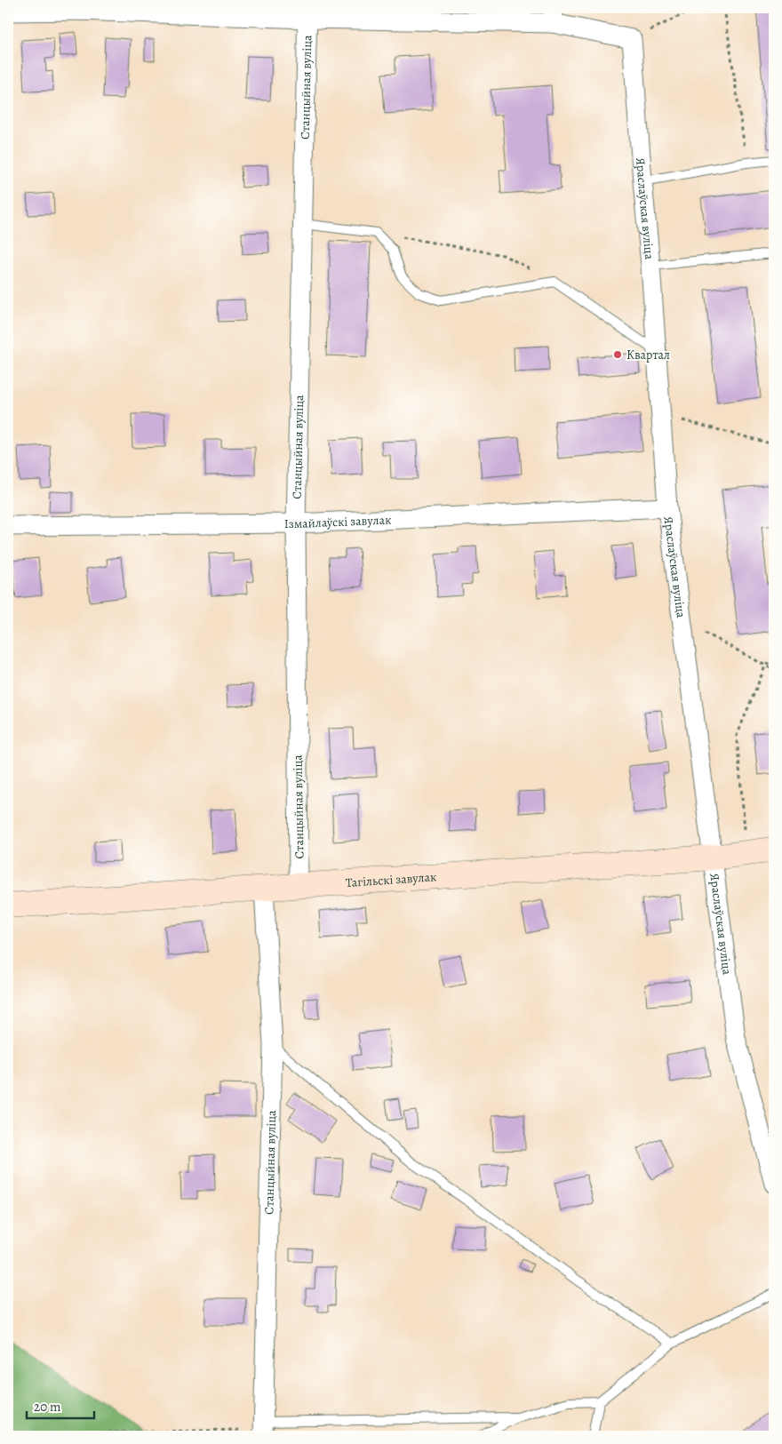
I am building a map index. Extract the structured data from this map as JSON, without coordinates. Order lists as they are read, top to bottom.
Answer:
{
  "streets": {
    "main road": ["Тагільскі завулак"],
    "street": ["Станцыйная вуліца", "Яраслаўская вуліца", "Ізмайлаўскі завулак"]
  },
  "crossings": [
    ["Станцыйная вуліца", "Ізмайлаўскі завулак"],
    ["Станцыйная вуліца", "Тагільскі завулак"],
    ["Яраслаўская вуліца", "Ізмайлаўскі завулак"],
    ["Яраслаўская вуліца", "Тагільскі завулак"]
  ],
  "places": ["Квартал"],
  "scale_bar": "20 m"
}
